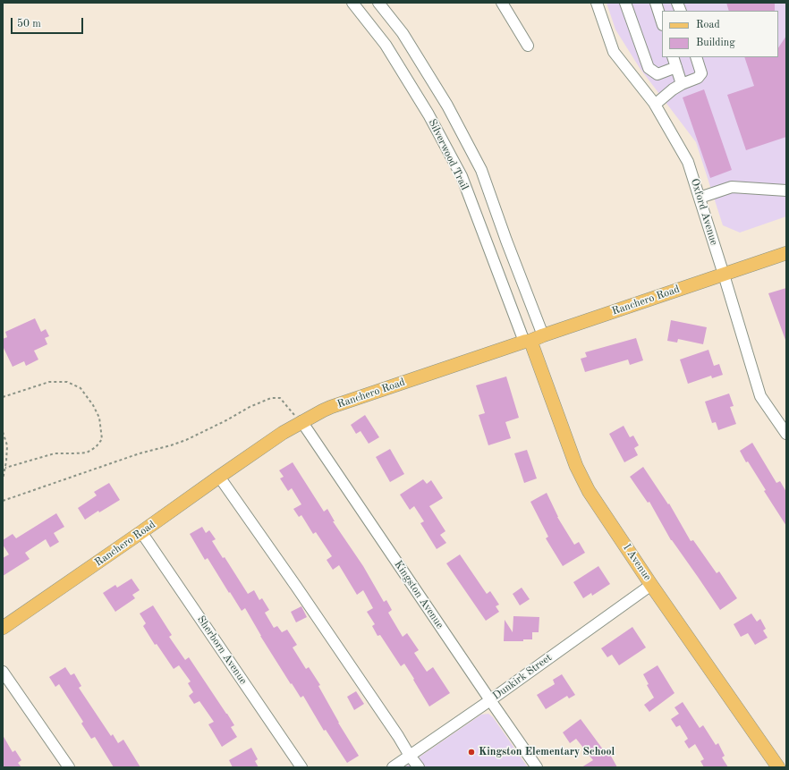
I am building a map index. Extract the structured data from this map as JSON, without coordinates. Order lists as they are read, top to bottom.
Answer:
{
  "streets": {
    "main road": ["Ranchero Road", "I Avenue"],
    "street": [
      "Silverwood Trail",
      "Oxford Avenue",
      "Kingston Avenue",
      "Sherborn Avenue",
      "Dunkirk Street"
    ]
  },
  "crossings": [
    ["Silverwood Trail", "Ranchero Road"],
    ["Silverwood Trail", "I Avenue"],
    ["Oxford Avenue", "Ranchero Road"],
    ["Ranchero Road", "I Avenue"],
    ["Ranchero Road", "Kingston Avenue"],
    ["Ranchero Road", "Sherborn Avenue"],
    ["I Avenue", "Dunkirk Street"],
    ["Kingston Avenue", "Dunkirk Street"]
  ],
  "places": ["Kingston Elementary School"],
  "legend": ["Road", "Building"],
  "scale_bar": "50 m"
}
